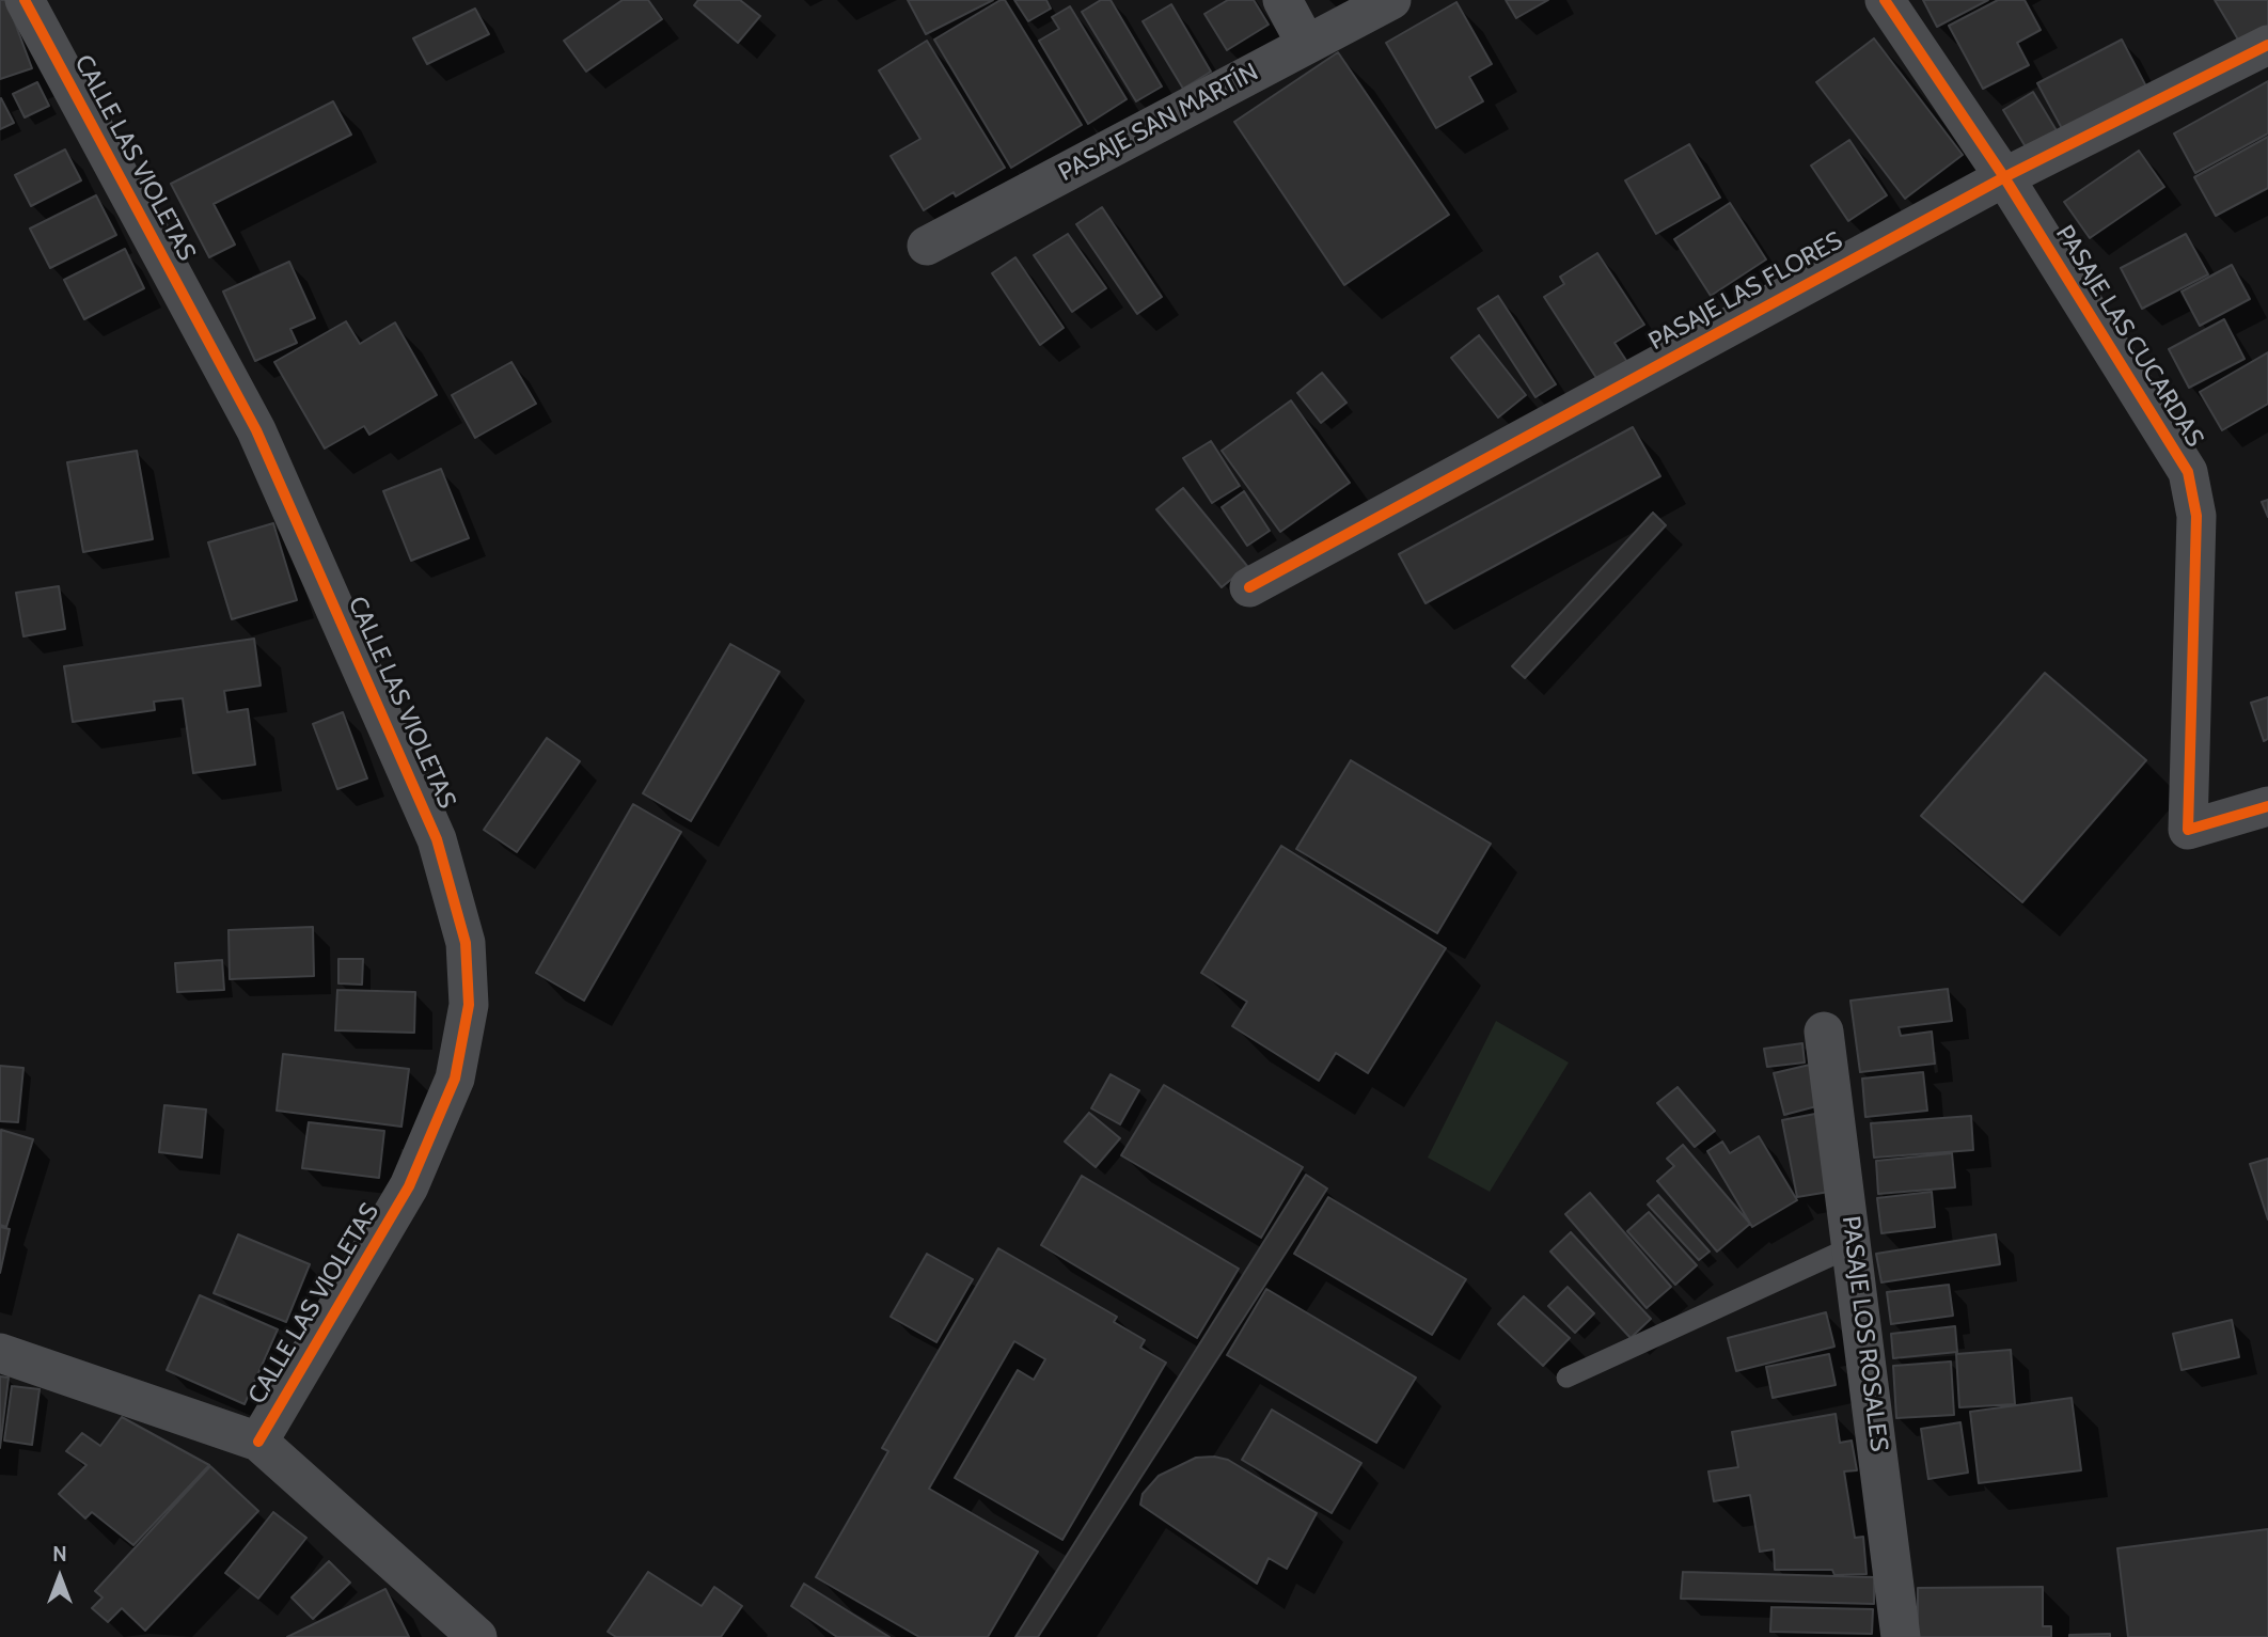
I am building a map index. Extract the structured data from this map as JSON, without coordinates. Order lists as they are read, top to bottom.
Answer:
{
  "streets": {
    "street": [
      "PASAJE SAN MARTÍN",
      "CALLE LAS VIOLETAS",
      "PASAJE LAS FLORES",
      "PASAJE LAS CUCARDAS",
      "PASAJE LOS ROSALES"
    ]
  },
  "crossings": [
    ["PASAJE LAS FLORES", "PASAJE LAS CUCARDAS"]
  ],
  "north": "top"
}
